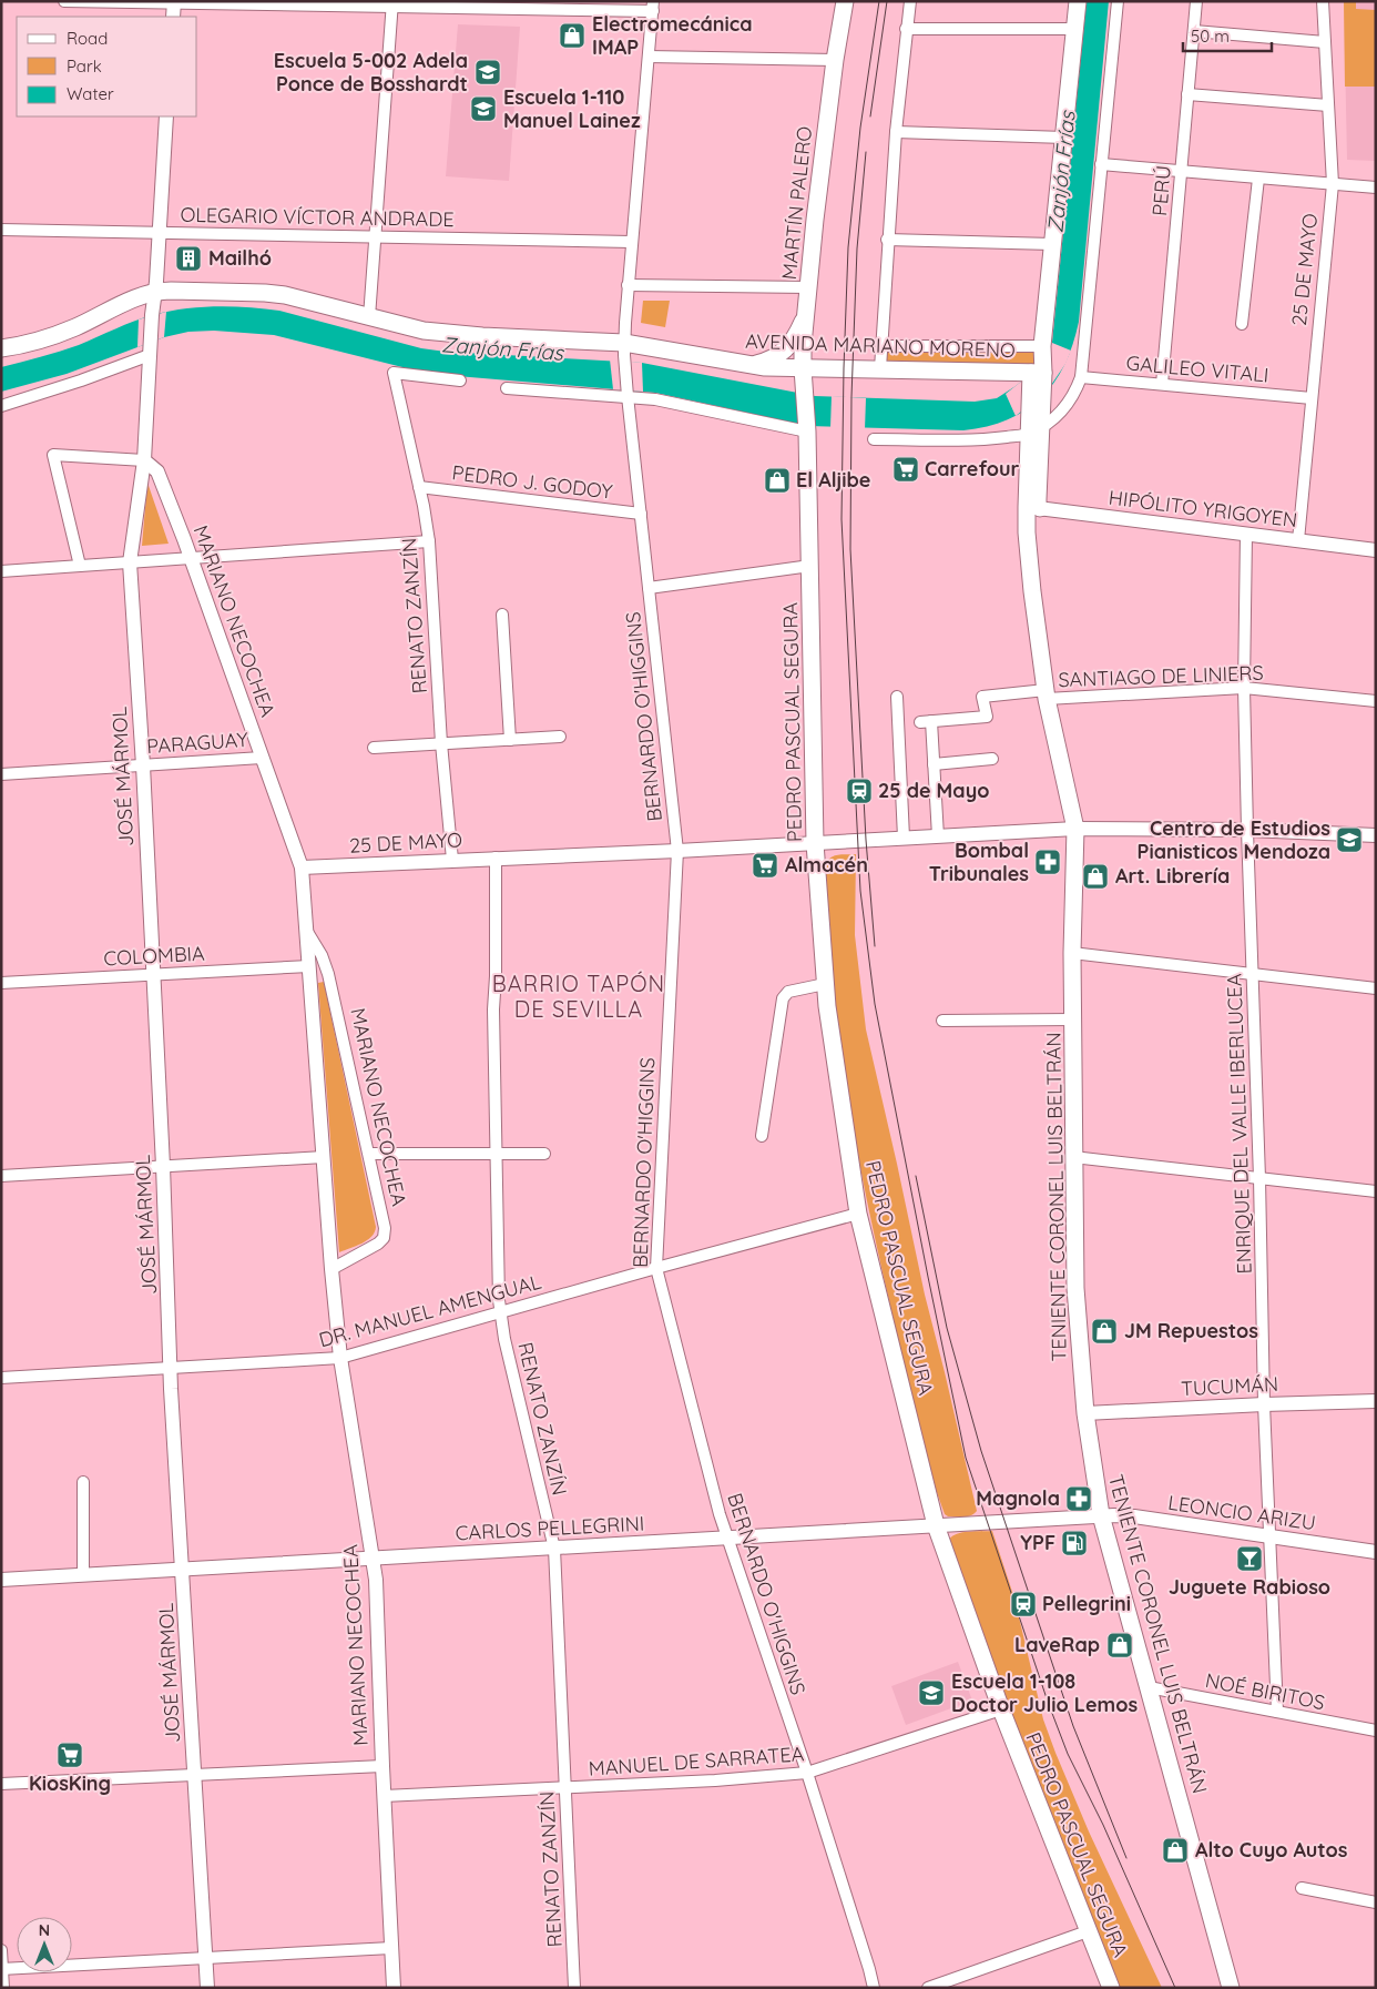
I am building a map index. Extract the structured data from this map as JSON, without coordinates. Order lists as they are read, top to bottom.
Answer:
{
  "streets": {
    "main road": [
      "MARTÍN PALERO",
      "AVENIDA MARIANO MORENO",
      "PEDRO PASCUAL SEGURA",
      "TENIENTE CORONEL LUIS BELTRÁN"
    ],
    "street": [
      "PERÚ",
      "OLEGARIO VÍCTOR ANDRADE",
      "25 DE MAYO",
      "GALILEO VITALI",
      "PEDRO J. GODOY",
      "HIPÓLITO YRIGOYEN",
      "RENATO ZANZÍN",
      "MARIANO NECOCHEA",
      "SANTIAGO DE LINIERS",
      "BERNARDO O'HIGGINS",
      "PARAGUAY",
      "JOSÉ MÁRMOL",
      "COLOMBIA",
      "ENRIQUE DEL VALLE IBERLUCEA",
      "DR. MANUEL AMENGUAL",
      "TUCUMÁN",
      "LEONCIO ARIZU",
      "CARLOS PELLEGRINI",
      "NOÉ BIRITOS",
      "MANUEL DE SARRATEA"
    ]
  },
  "crossings": [
    ["PERÚ", "GALILEO VITALI"],
    ["MARTÍN PALERO", "AVENIDA MARIANO MORENO"],
    ["MARTÍN PALERO", "PEDRO PASCUAL SEGURA"],
    ["OLEGARIO VÍCTOR ANDRADE", "BERNARDO O'HIGGINS"],
    ["25 DE MAYO", "GALILEO VITALI"],
    ["25 DE MAYO", "HIPÓLITO YRIGOYEN"],
    ["25 DE MAYO", "RENATO ZANZÍN"],
    ["25 DE MAYO", "MARIANO NECOCHEA"],
    ["25 DE MAYO", "BERNARDO O'HIGGINS"],
    ["25 DE MAYO", "PEDRO PASCUAL SEGURA"],
    ["25 DE MAYO", "ENRIQUE DEL VALLE IBERLUCEA"],
    ["25 DE MAYO", "TENIENTE CORONEL LUIS BELTRÁN"],
    ["AVENIDA MARIANO MORENO", "BERNARDO O'HIGGINS"],
    ["AVENIDA MARIANO MORENO", "TENIENTE CORONEL LUIS BELTRÁN"],
    ["PEDRO J. GODOY", "RENATO ZANZÍN"],
    ["PEDRO J. GODOY", "BERNARDO O'HIGGINS"],
    ["HIPÓLITO YRIGOYEN", "ENRIQUE DEL VALLE IBERLUCEA"],
    ["HIPÓLITO YRIGOYEN", "TENIENTE CORONEL LUIS BELTRÁN"],
    ["RENATO ZANZÍN", "DR. MANUEL AMENGUAL"],
    ["RENATO ZANZÍN", "CARLOS PELLEGRINI"],
    ["RENATO ZANZÍN", "MANUEL DE SARRATEA"],
    ["MARIANO NECOCHEA", "PARAGUAY"],
    ["MARIANO NECOCHEA", "JOSÉ MÁRMOL"],
    ["MARIANO NECOCHEA", "COLOMBIA"],
    ["MARIANO NECOCHEA", "DR. MANUEL AMENGUAL"],
    ["MARIANO NECOCHEA", "CARLOS PELLEGRINI"],
    ["MARIANO NECOCHEA", "MANUEL DE SARRATEA"],
    ["SANTIAGO DE LINIERS", "ENRIQUE DEL VALLE IBERLUCEA"],
    ["SANTIAGO DE LINIERS", "TENIENTE CORONEL LUIS BELTRÁN"],
    ["BERNARDO O'HIGGINS", "DR. MANUEL AMENGUAL"],
    ["BERNARDO O'HIGGINS", "CARLOS PELLEGRINI"],
    ["BERNARDO O'HIGGINS", "MANUEL DE SARRATEA"],
    ["PEDRO PASCUAL SEGURA", "DR. MANUEL AMENGUAL"],
    ["PEDRO PASCUAL SEGURA", "CARLOS PELLEGRINI"],
    ["PEDRO PASCUAL SEGURA", "MANUEL DE SARRATEA"],
    ["PARAGUAY", "JOSÉ MÁRMOL"],
    ["JOSÉ MÁRMOL", "COLOMBIA"],
    ["JOSÉ MÁRMOL", "DR. MANUEL AMENGUAL"],
    ["JOSÉ MÁRMOL", "CARLOS PELLEGRINI"],
    ["ENRIQUE DEL VALLE IBERLUCEA", "TUCUMÁN"],
    ["ENRIQUE DEL VALLE IBERLUCEA", "LEONCIO ARIZU"],
    ["ENRIQUE DEL VALLE IBERLUCEA", "NOÉ BIRITOS"],
    ["TENIENTE CORONEL LUIS BELTRÁN", "TUCUMÁN"],
    ["TENIENTE CORONEL LUIS BELTRÁN", "LEONCIO ARIZU"],
    ["TENIENTE CORONEL LUIS BELTRÁN", "CARLOS PELLEGRINI"],
    ["TENIENTE CORONEL LUIS BELTRÁN", "NOÉ BIRITOS"],
    ["LEONCIO ARIZU", "CARLOS PELLEGRINI"]
  ],
  "districts": ["BARRIO TAPÓN DE SEVILLA"],
  "water": ["Zanjón Frías"],
  "places": {
    "shop": [
      "Electromecánica IMAP",
      "El Aljibe",
      "Art. Librería",
      "JM Repuestos",
      "LaveRap",
      "Alto Cuyo Autos"
    ],
    "school or university": [
      "Escuela 5-002 Adela Ponce de Bosshardt",
      "Escuela 1-110 Manuel Lainez",
      "Centro de Estudios Pianisticos Mendoza",
      "Escuela 1-108 Doctor Julio Lemos"
    ],
    "building": ["Mailhó"],
    "supermarket": ["Carrefour", "Almacén", "KiosKing"],
    "station": ["25 de Mayo", "Pellegrini"],
    "pharmacy": ["Bombal Tribunales", "Magnola"],
    "fuel station": ["YPF"],
    "bar": ["Juguete Rabioso"]
  },
  "legend": ["Road", "Park", "Water"],
  "scale_bar": "50 m",
  "north": "top"
}
